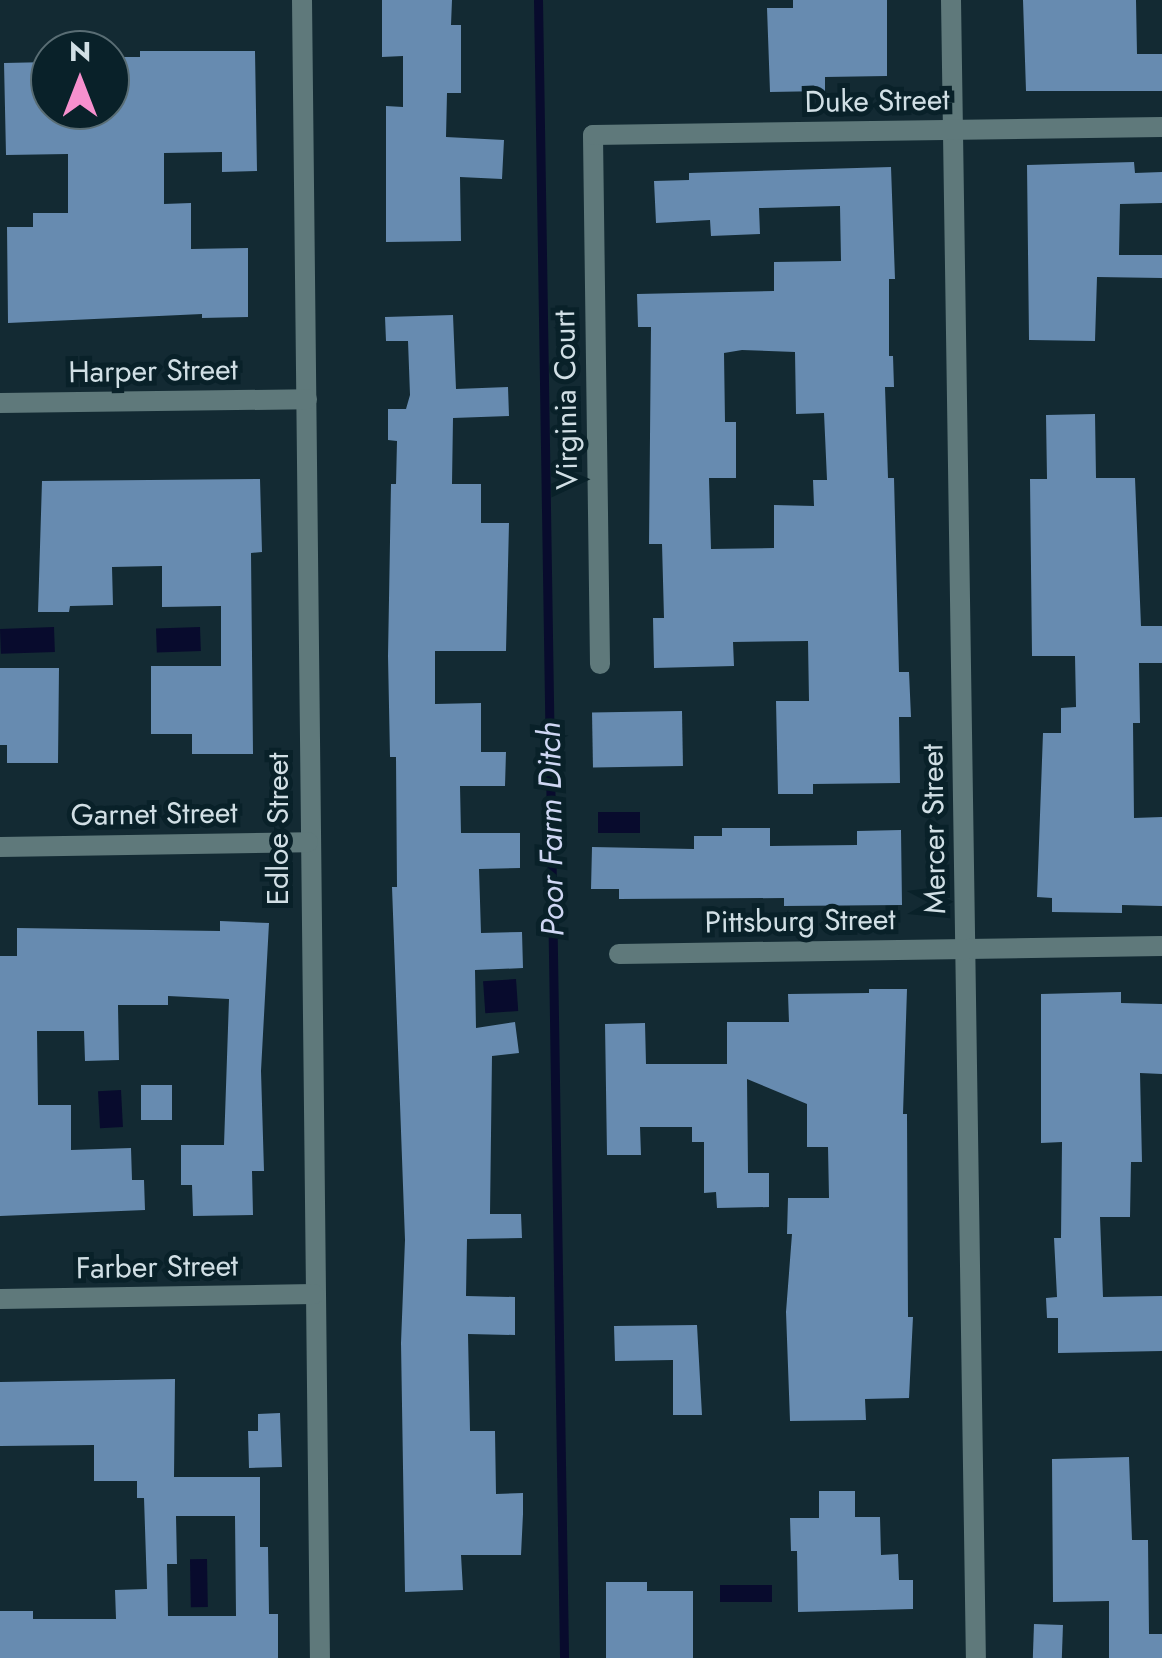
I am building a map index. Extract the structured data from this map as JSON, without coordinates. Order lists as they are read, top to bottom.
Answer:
{
  "streets": {
    "street": [
      "Duke Street",
      "Harper Street",
      "Virginia Court",
      "Garnet Street",
      "Edloe Street",
      "Mercer Street",
      "Pittsburg Street",
      "Farber Street"
    ]
  },
  "crossings": [
    ["Duke Street", "Virginia Court"],
    ["Duke Street", "Mercer Street"],
    ["Harper Street", "Edloe Street"],
    ["Garnet Street", "Edloe Street"],
    ["Edloe Street", "Farber Street"],
    ["Mercer Street", "Pittsburg Street"]
  ],
  "water": ["Poor Farm Ditch"],
  "north": "top"
}
